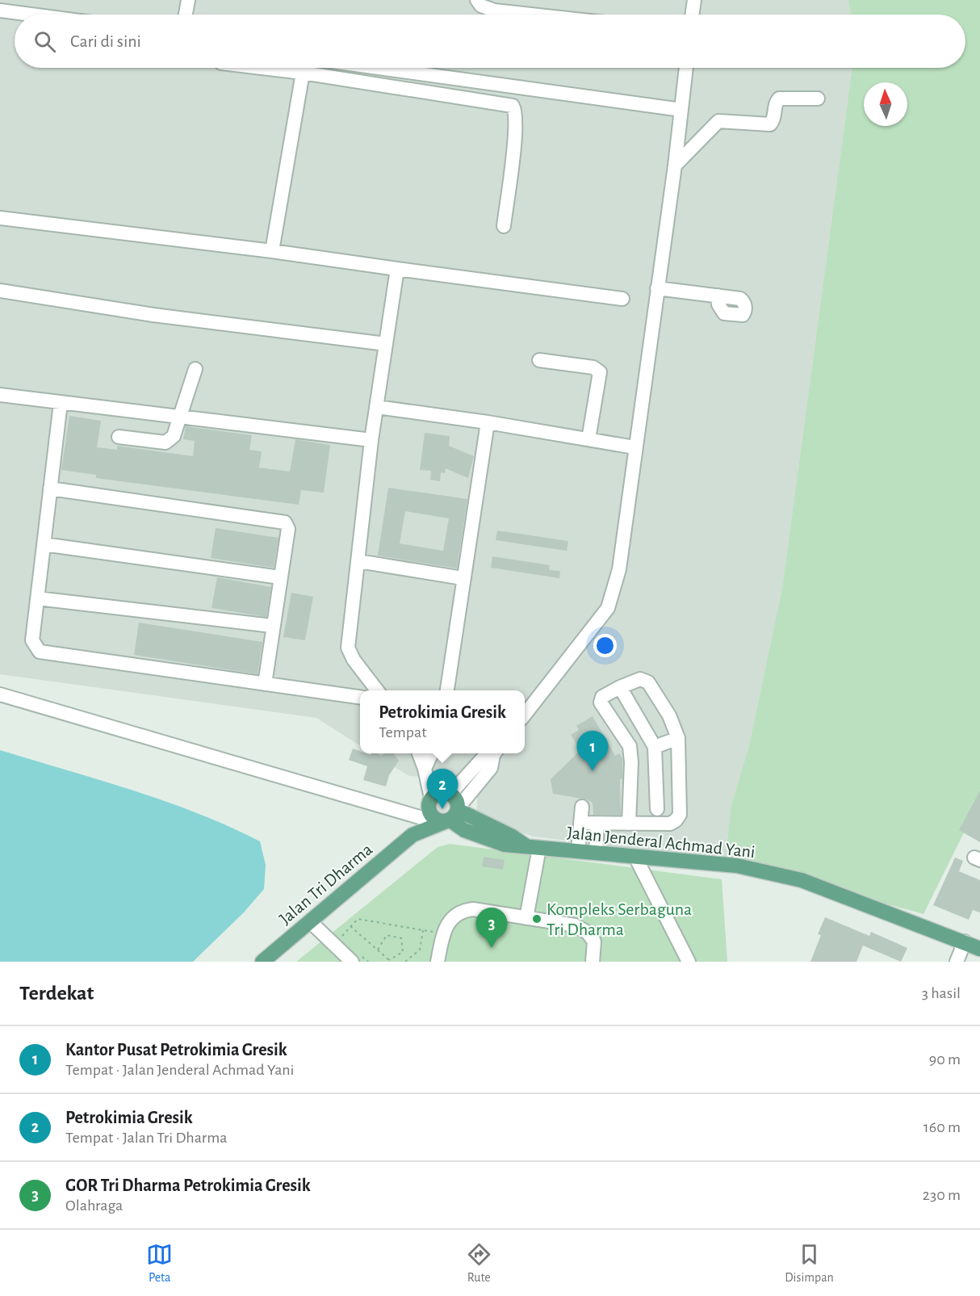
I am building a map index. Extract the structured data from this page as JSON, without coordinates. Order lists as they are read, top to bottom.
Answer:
{
  "streets": {
    "main road": ["Jalan Jenderal Achmad Yani", "Jalan Tri Dharma"]
  },
  "crossings": [
    ["Jalan Jenderal Achmad Yani", "Jalan Tri Dharma"]
  ],
  "places": ["Kompleks Serbaguna Tri Dharma"],
  "north": "top",
  "page": {
    "search": "Cari di sini",
    "popup": ["Petrokimia Gresik", "Tempat"],
    "pins": ["1", "2", "3"],
    "heading": ["Terdekat", "3 hasil"],
    "list": [
      {
        "mark": "1",
        "name": "Kantor Pusat Petrokimia Gresik",
        "note": "Tempat · Jalan Jenderal Achmad Yani",
        "value": "90 m"
      },
      {
        "mark": "2",
        "name": "Petrokimia Gresik",
        "note": "Tempat · Jalan Tri Dharma",
        "value": "160 m"
      },
      {
        "mark": "3",
        "name": "GOR Tri Dharma Petrokimia Gresik",
        "note": "Olahraga",
        "value": "230 m"
      }
    ],
    "nav": ["Peta", "Rute", "Disimpan"]
  }
}
